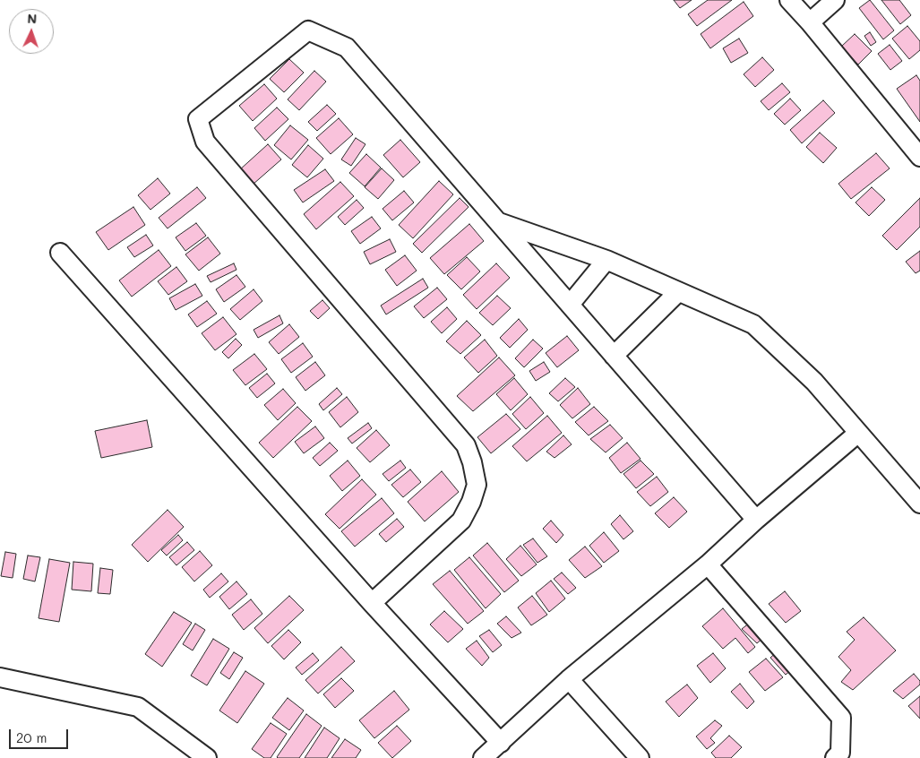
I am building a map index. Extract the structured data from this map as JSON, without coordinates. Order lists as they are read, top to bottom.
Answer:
{
  "scale_bar": "20 m",
  "north": "top"
}
